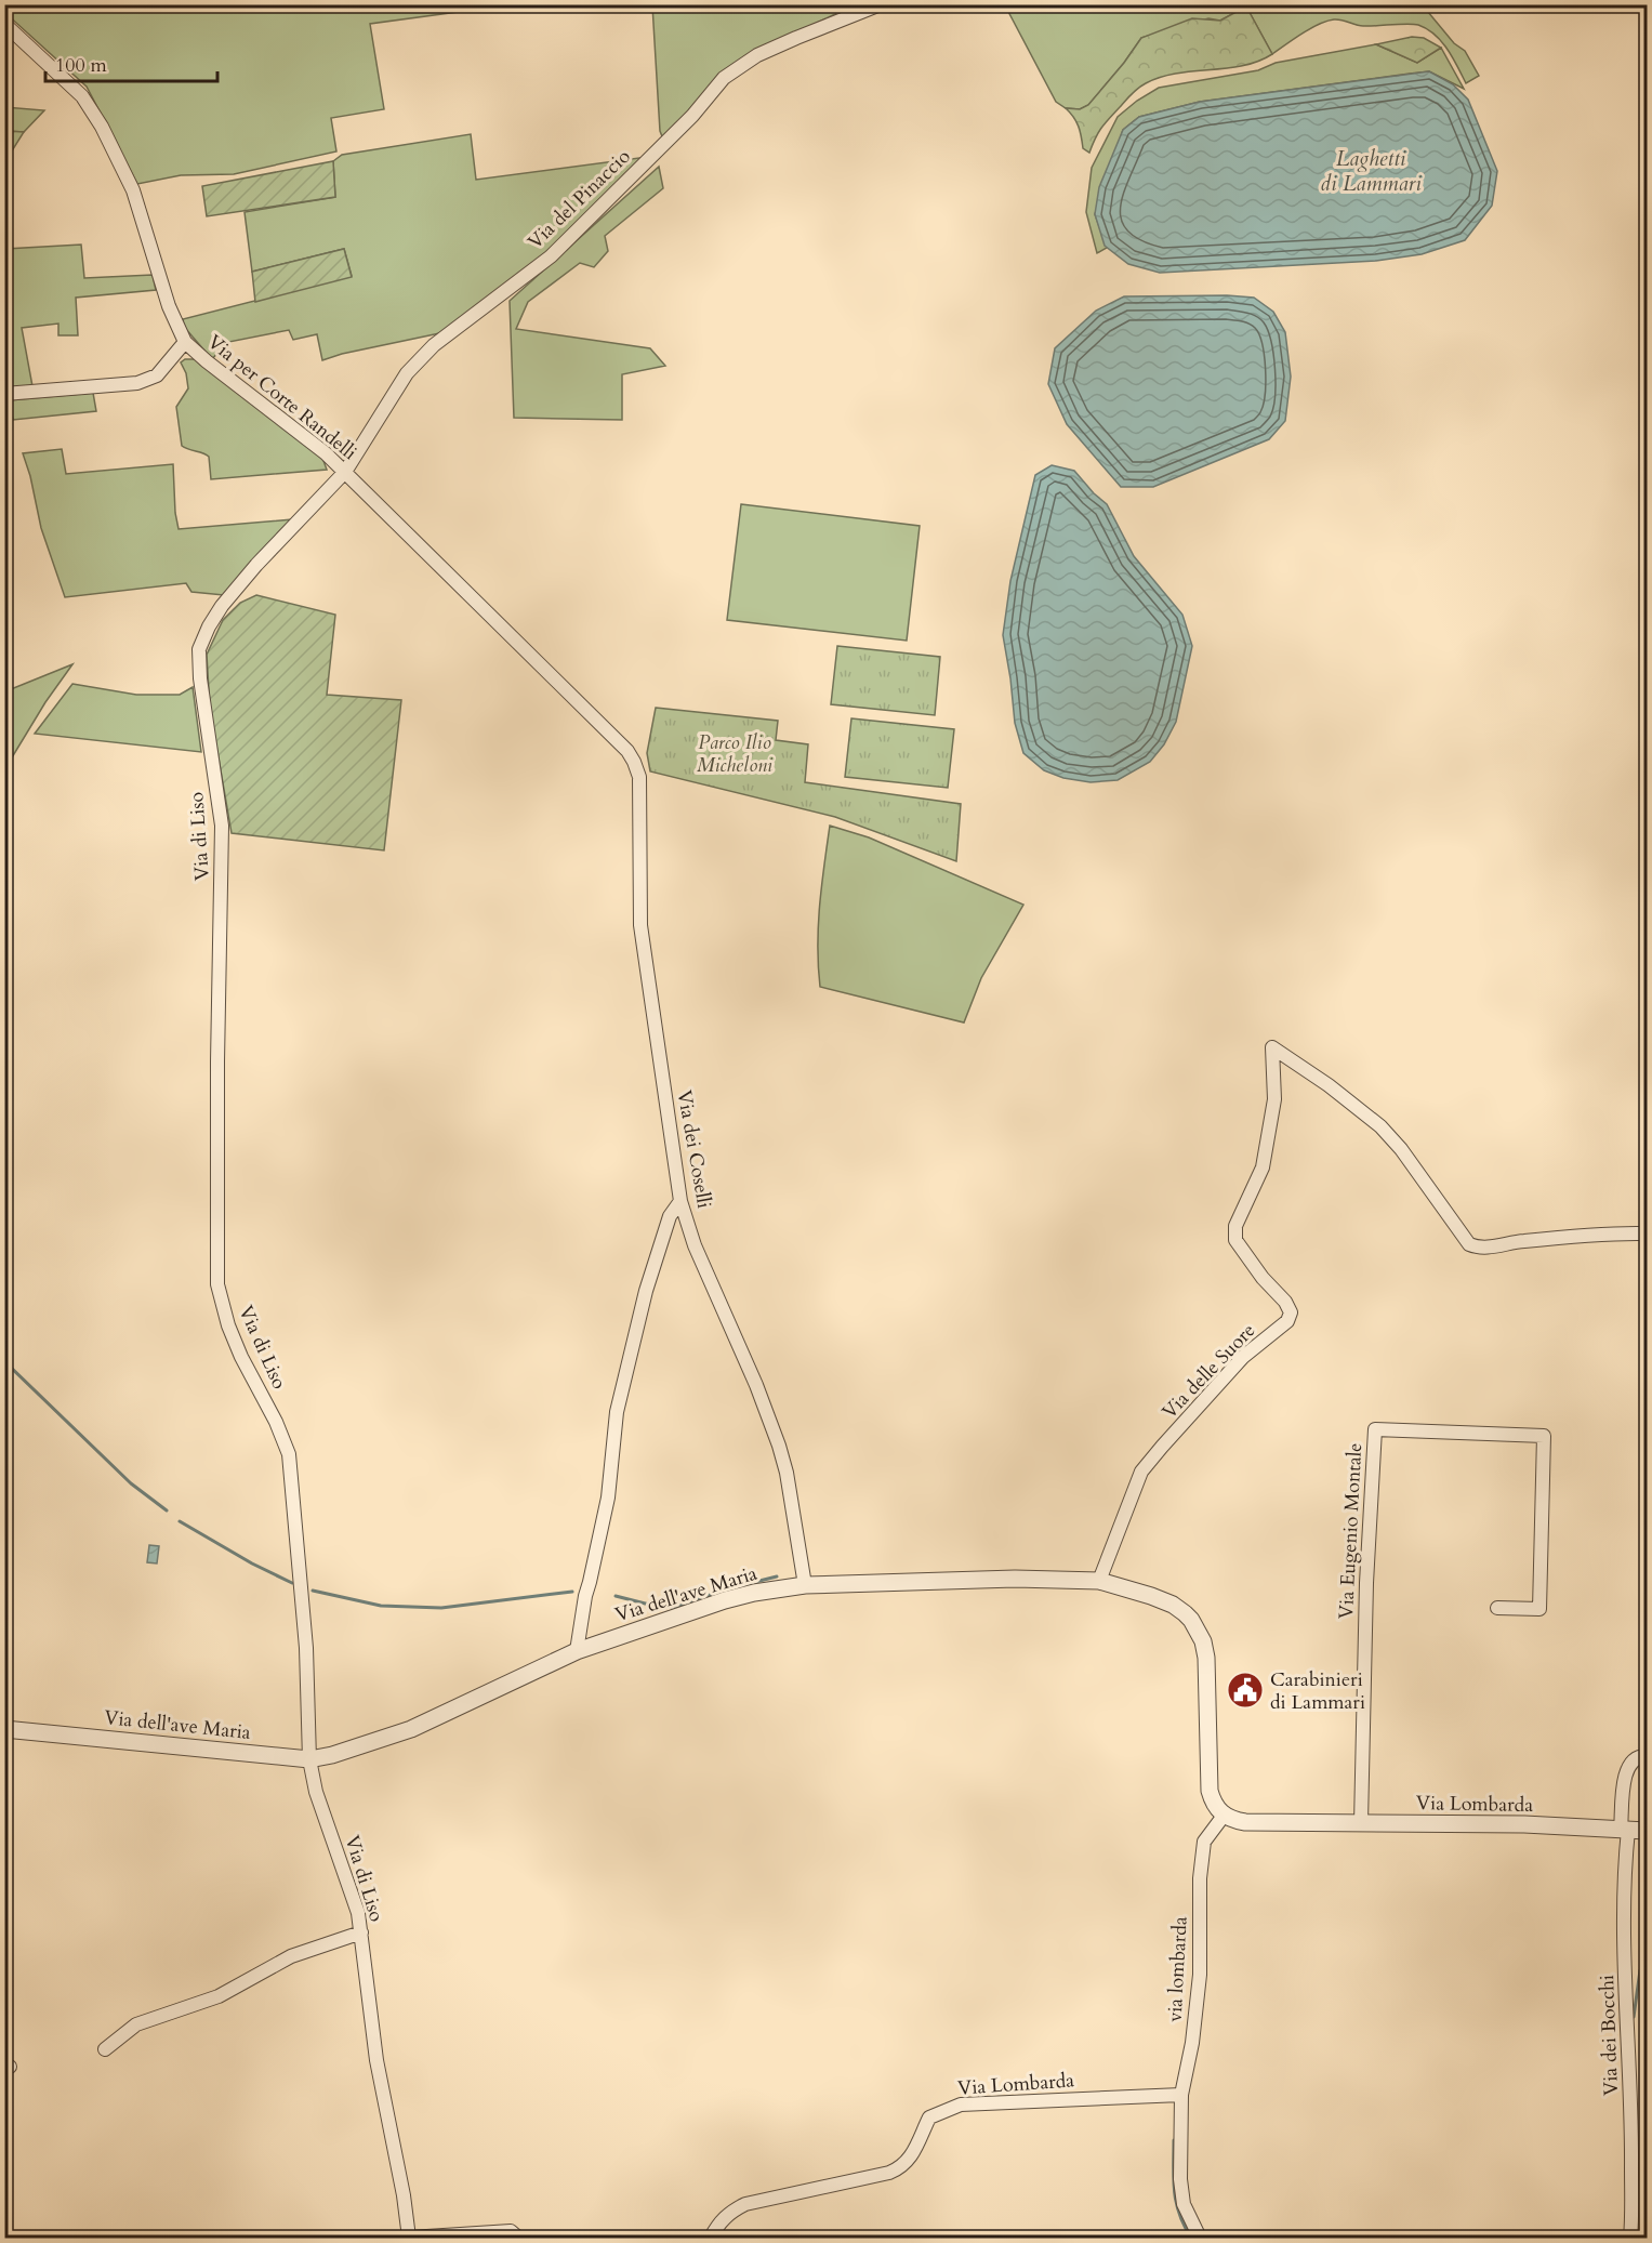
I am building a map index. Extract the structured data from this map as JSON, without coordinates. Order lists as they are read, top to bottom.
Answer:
{
  "streets": {
    "street": [
      "Via del Pinaccio",
      "Via per Corte Randelli",
      "Via di Liso",
      "Via dei Coselli",
      "Via delle Suore",
      "Via Eugenio Montale",
      "Via dell'ave Maria",
      "Via Lombarda",
      "via lombarda",
      "Via dei Bocchi"
    ]
  },
  "crossings": [
    ["Via del Pinaccio", "Via per Corte Randelli"],
    ["Via del Pinaccio", "Via di Liso"],
    ["Via per Corte Randelli", "Via di Liso"],
    ["Via per Corte Randelli", "Via dei Coselli"],
    ["Via di Liso", "Via dell'ave Maria"],
    ["Via dei Coselli", "Via dell'ave Maria"],
    ["Via delle Suore", "Via dell'ave Maria"],
    ["Via Eugenio Montale", "Via Lombarda"],
    ["Via dell'ave Maria", "Via Lombarda"],
    ["Via dell'ave Maria", "via lombarda"],
    ["Via Lombarda", "via lombarda"],
    ["Via Lombarda", "Via dei Bocchi"]
  ],
  "water": ["Laghetti di Lammari"],
  "parks": ["Parco Ilio Micheloni"],
  "places": {
    "public building": ["Carabinieri di Lammari"]
  },
  "scale_bar": "100 m"
}
